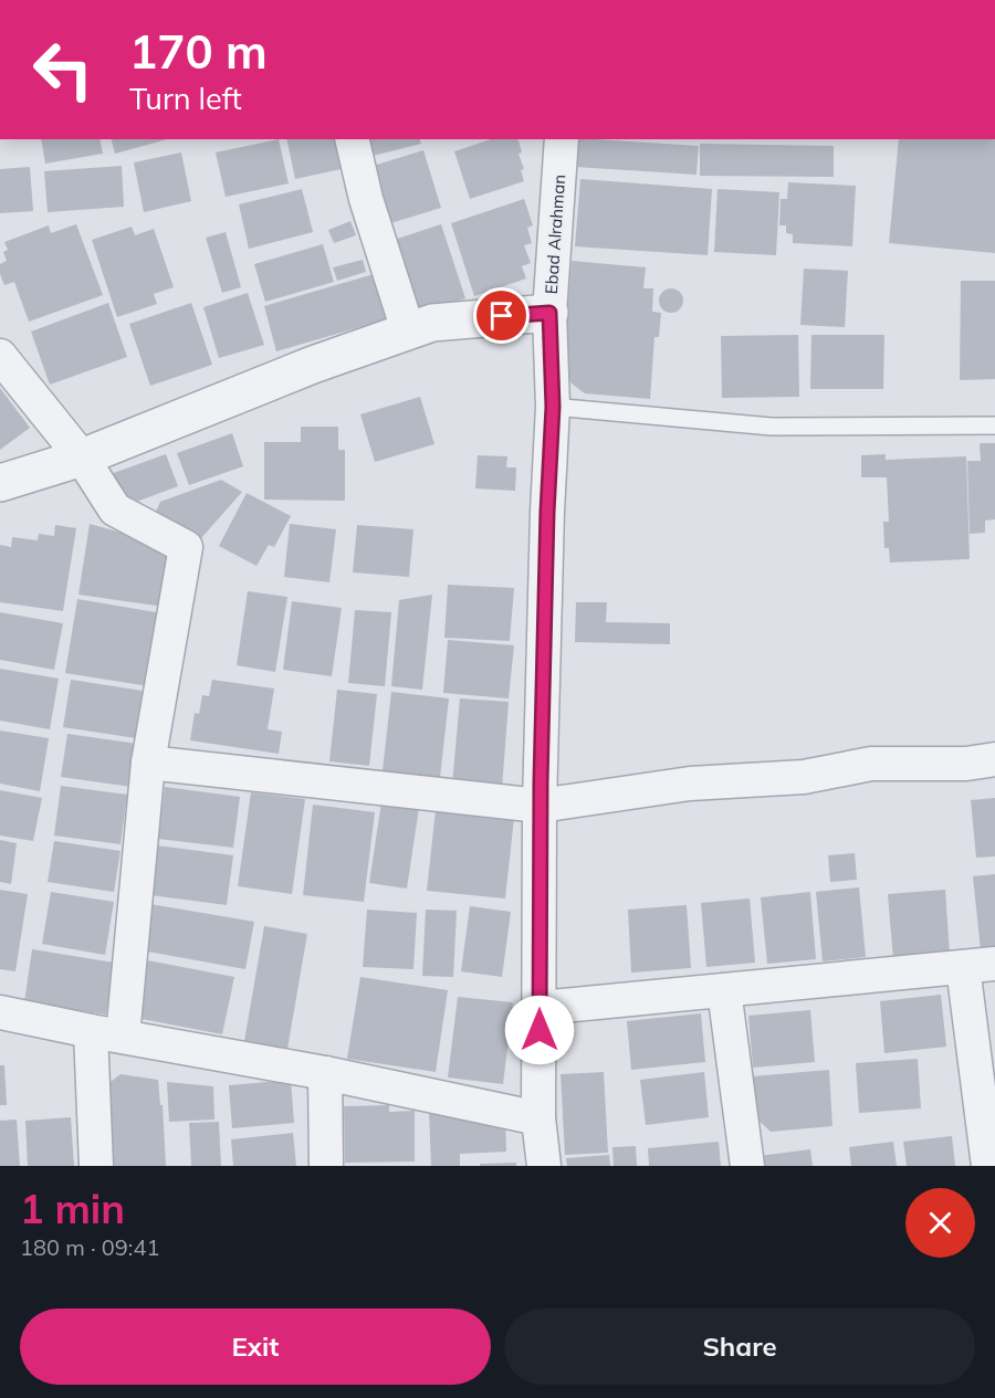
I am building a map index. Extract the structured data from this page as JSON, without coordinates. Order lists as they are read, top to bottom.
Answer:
{
  "streets": {
    "street": ["Ebad Alrahman"]
  },
  "page": {
    "turn": ["170 m", "Turn left"],
    "heading": ["1 min", "180 m · 09:41"],
    "buttons": ["Exit", "Share"]
  }
}
